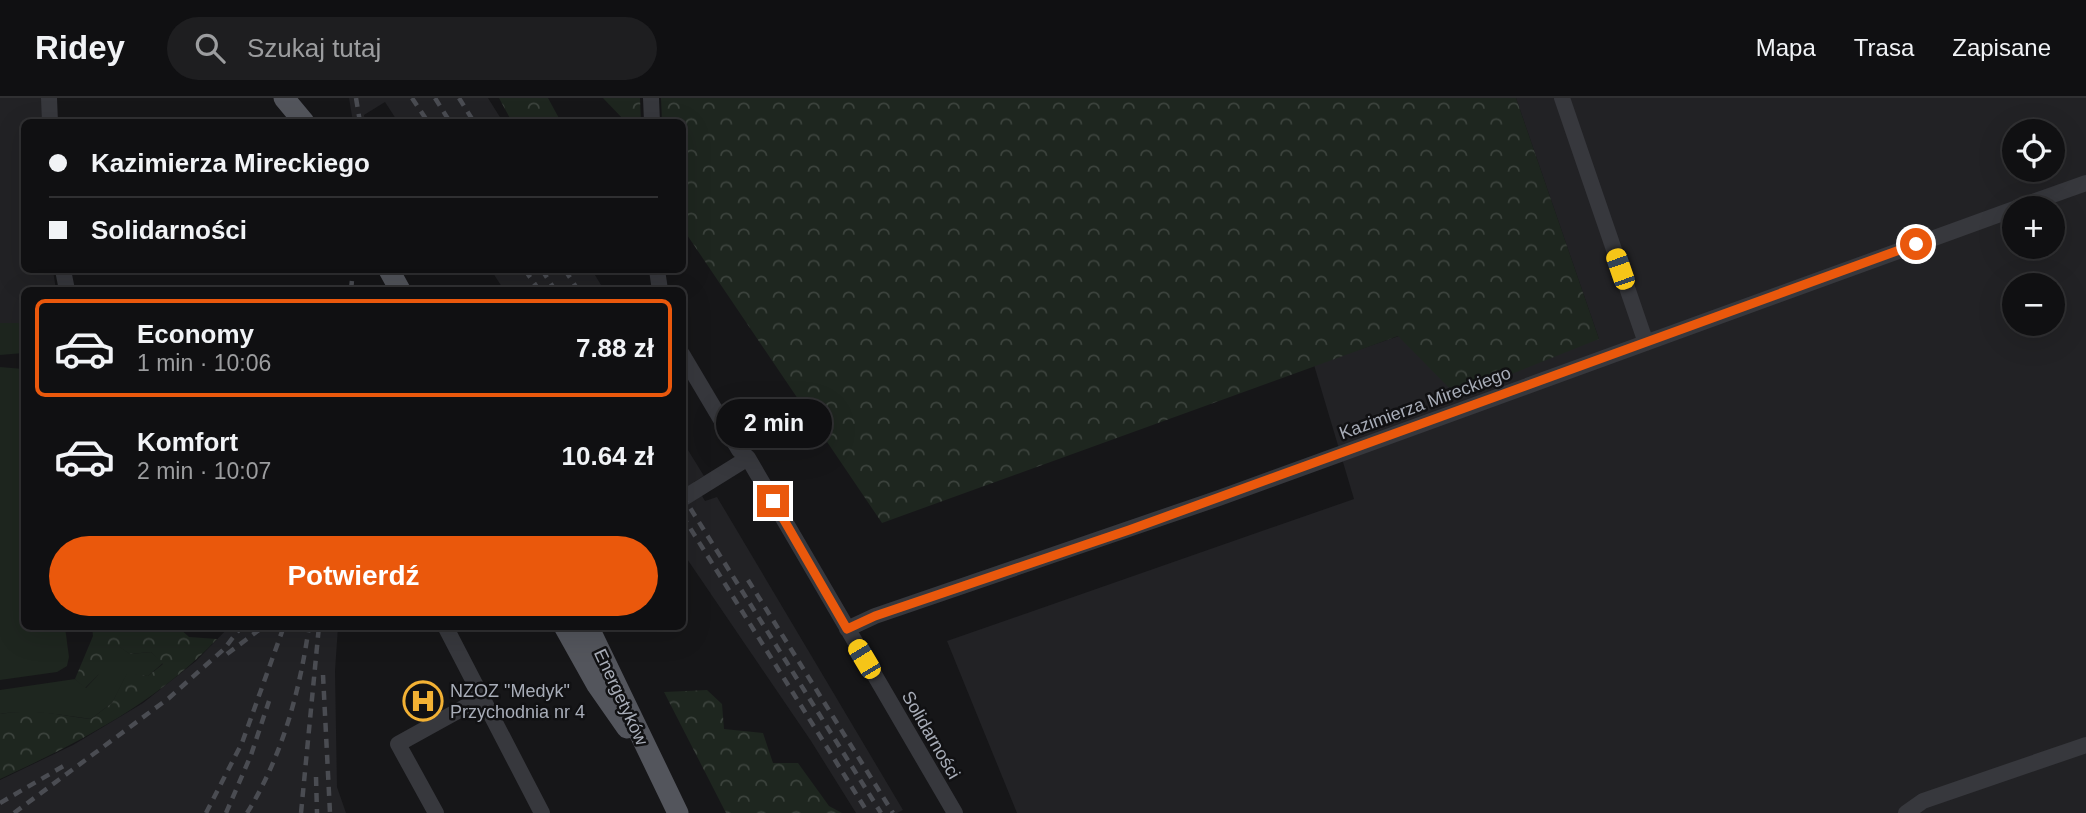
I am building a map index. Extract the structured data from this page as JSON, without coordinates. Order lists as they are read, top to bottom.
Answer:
{
  "streets": {
    "main road": ["Energetyków"],
    "street": ["Kazimierza Mireckiego", "Solidarności"]
  },
  "crossings": [
    ["Kazimierza Mireckiego", "Solidarności"]
  ],
  "places": {
    "hospital": ["NZOZ \"Medyk\" Przychodnia nr 4"]
  },
  "page": {
    "header": "Ridey",
    "search": "Szukaj tutaj",
    "nav": ["Mapa", "Trasa", "Zapisane"],
    "map_buttons": ["+", "−"],
    "banner": ["Kazimierza Mireckiego", "Solidarności"],
    "list": [
      {
        "name": "Economy",
        "note": "1 min · 10:06",
        "value": "7.88 zł"
      },
      {
        "name": "Komfort",
        "note": "2 min · 10:07",
        "value": "10.64 zł"
      }
    ],
    "bubble": "2 min",
    "buttons": "Potwierdź"
  }
}
